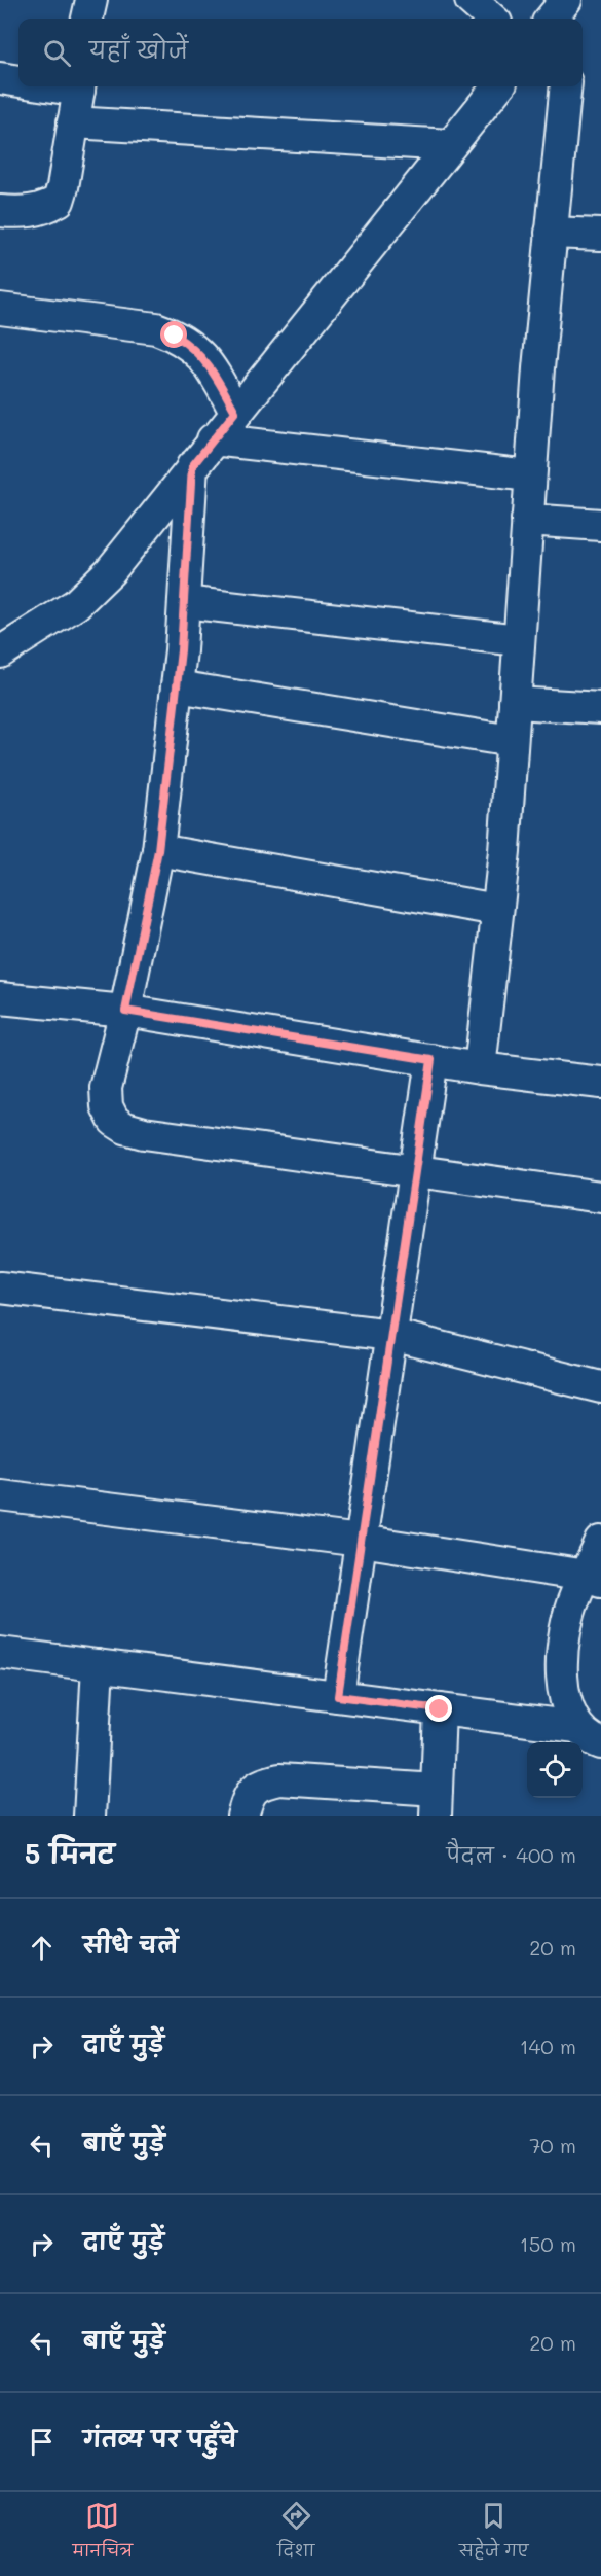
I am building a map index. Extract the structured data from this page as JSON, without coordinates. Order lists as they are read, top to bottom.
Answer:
{
  "page": {
    "search": "यहाँ खोजें",
    "heading": ["5 मिनट", "पैदल · 400 m"],
    "list": [
      ["सीधे चलें", "20 m"],
      ["दाएँ मुड़ें", "140 m"],
      ["बाएँ मुड़ें", "70 m"],
      ["दाएँ मुड़ें", "150 m"],
      ["बाएँ मुड़ें", "20 m"],
      "गंतव्य पर पहुँचे"
    ],
    "nav": ["मानचित्र", "दिशा", "सहेजे गए"]
  }
}
